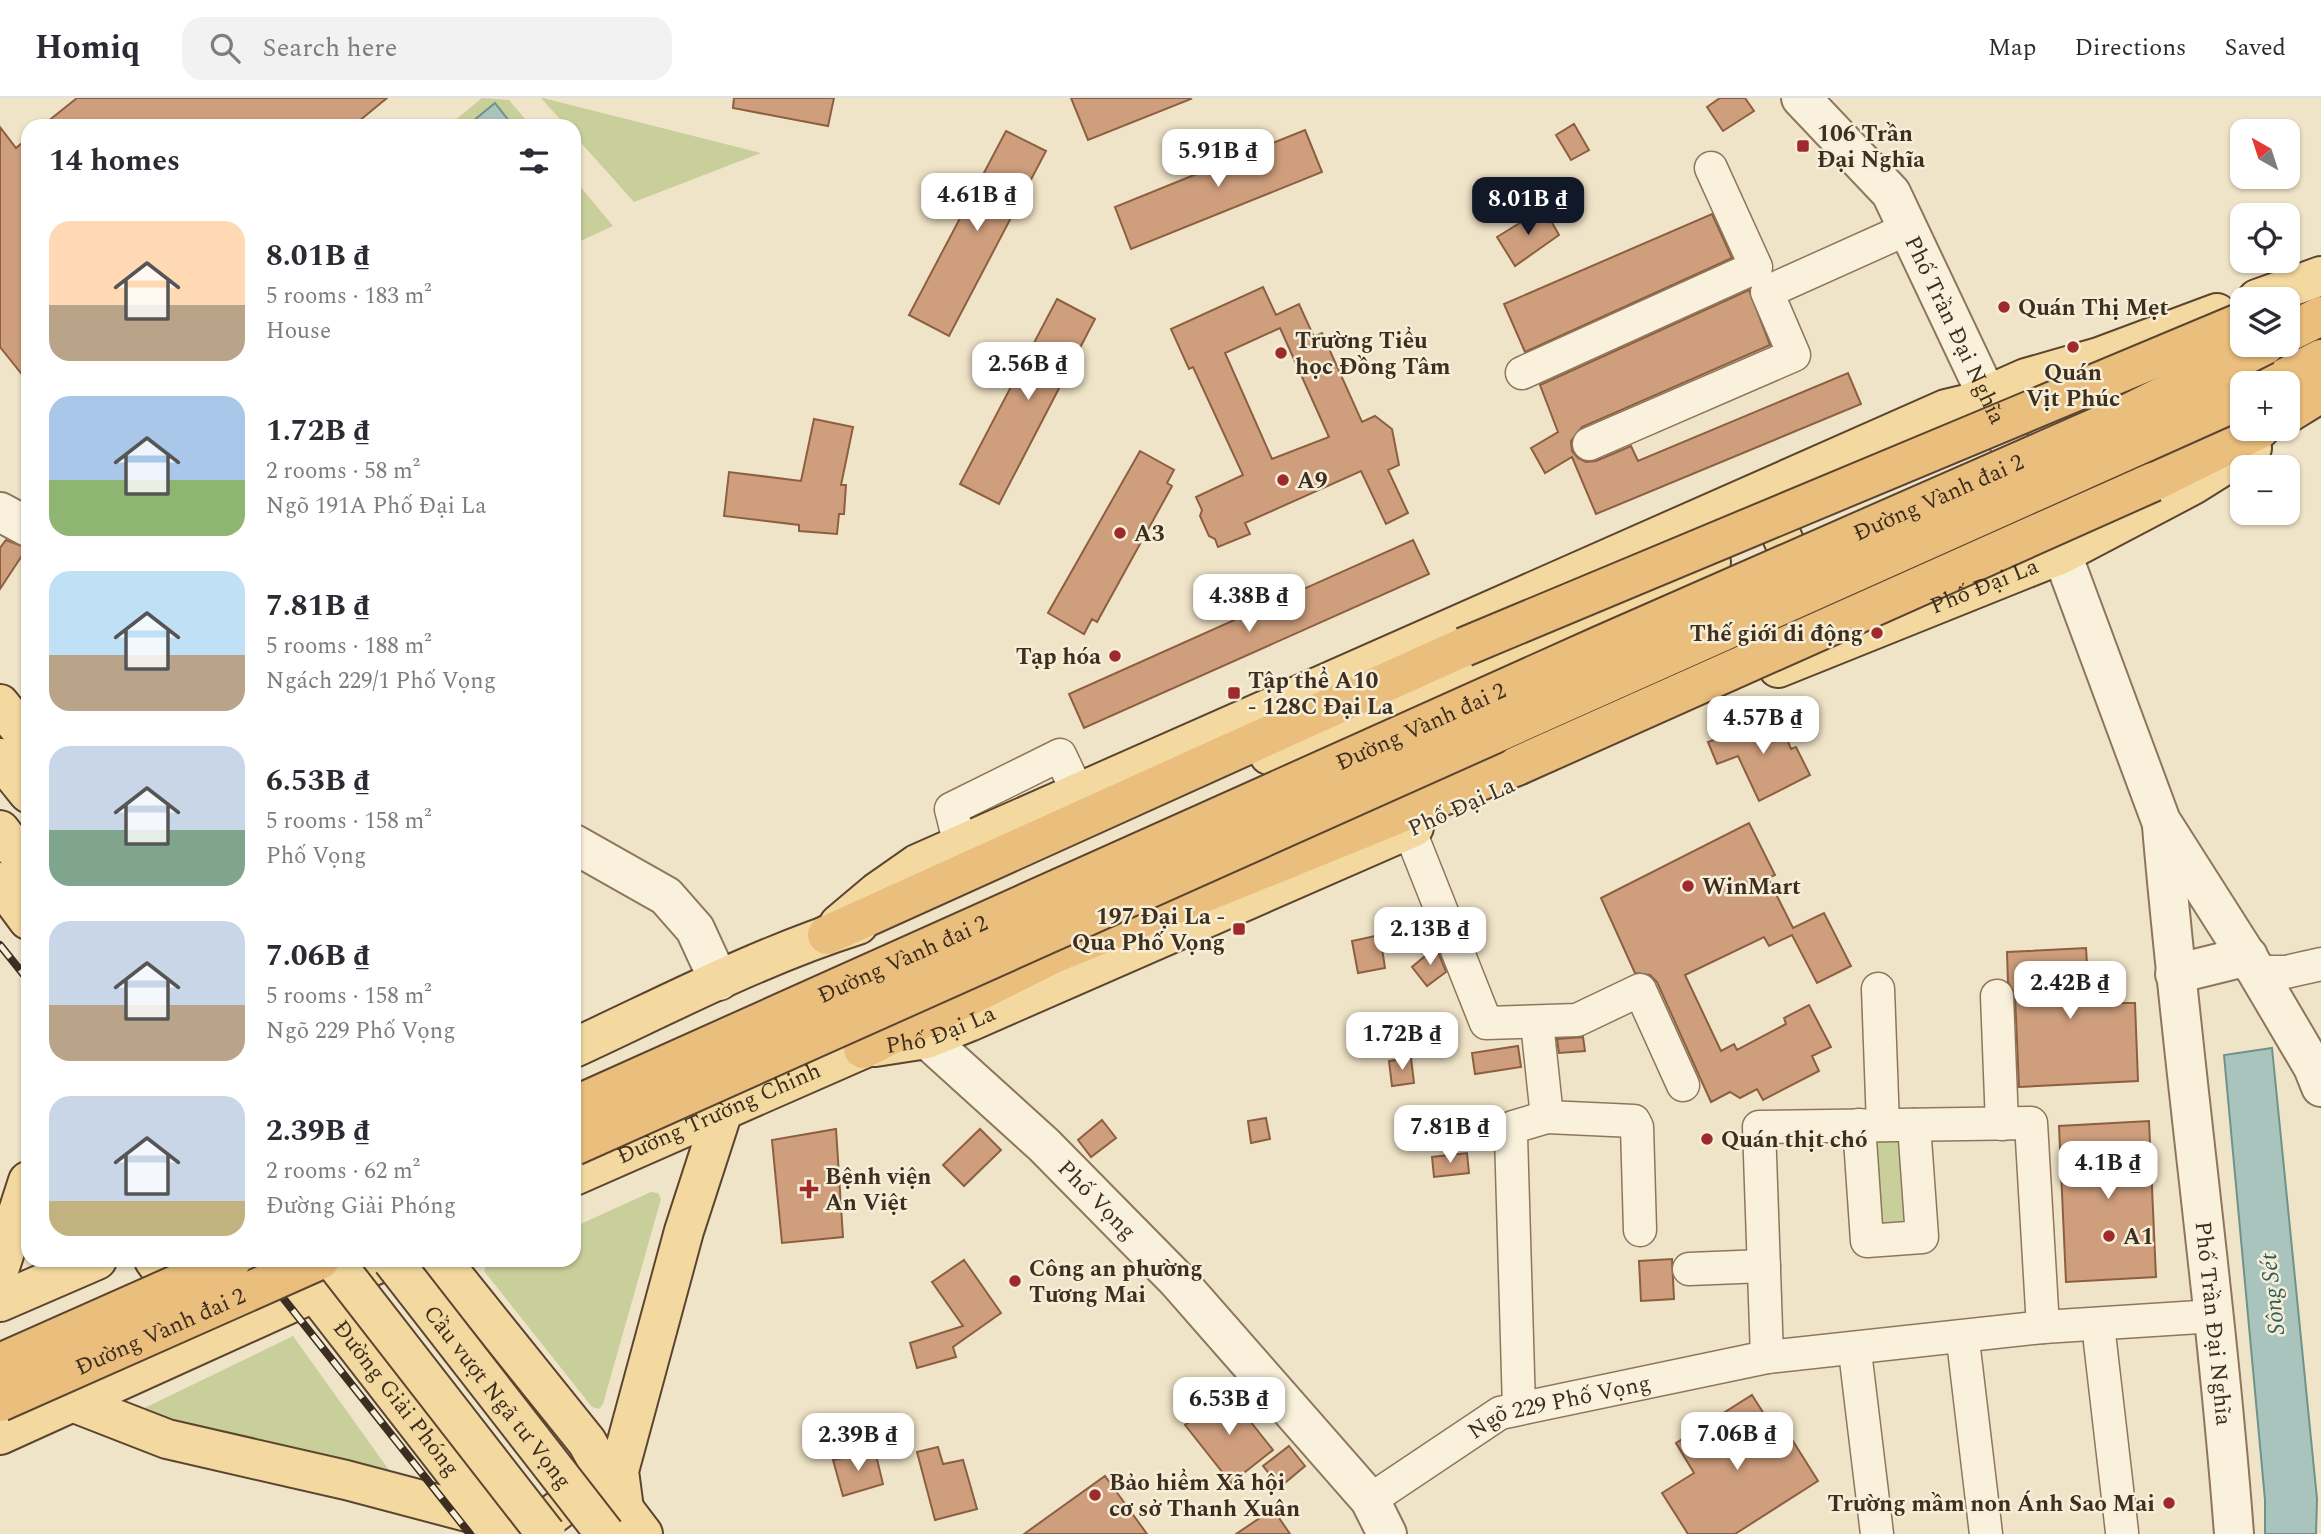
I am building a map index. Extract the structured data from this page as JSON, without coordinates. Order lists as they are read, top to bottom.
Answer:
{
  "streets": {
    "highway": ["Đường Vành đai 2"],
    "main road": [
      "Phố Đại La",
      "Đường Trường Chinh",
      "Đường Giải Phóng",
      "Cầu vượt Ngã tư Vọng"
    ],
    "street": ["Phố Trần Đại Nghĩa", "Phố Vọng", "Ngõ 229 Phố Vọng"]
  },
  "crossings": [
    ["Phố Trần Đại Nghĩa", "Phố Đại La"],
    ["Phố Trần Đại Nghĩa", "Ngõ 229 Phố Vọng"],
    ["Đường Vành đai 2", "Đường Giải Phóng"],
    ["Đường Vành đai 2", "Cầu vượt Ngã tư Vọng"],
    ["Phố Đại La", "Đường Trường Chinh"],
    ["Phố Đại La", "Phố Vọng"],
    ["Phố Vọng", "Ngõ 229 Phố Vọng"],
    ["Đường Giải Phóng", "Cầu vượt Ngã tư Vọng"]
  ],
  "water": ["Sông Sét"],
  "places": {
    "transit": ["106 Trần Đại Nghĩa", "Tập thể A10 - 128C Đại La", "197 Đại La - Qua Phố Vọng"],
    "other": [
      "Quán Thị Mẹt",
      "Quán Vịt Phúc",
      "Trường Tiểu học Đồng Tâm",
      "A9",
      "A3",
      "Thế giới di động",
      "Tạp hóa",
      "WinMart",
      "Quán thịt chó",
      "A1",
      "Công an phường Tương Mai",
      "Bảo hiểm Xã hội cơ sở Thanh Xuân",
      "Trường mầm non Ánh Sao Mai"
    ],
    "health": ["Bệnh viện An Việt"]
  },
  "north": "top left",
  "page": {
    "header": "Homiq",
    "search": "Search here",
    "nav": ["Map", "Directions", "Saved"],
    "map_buttons": ["+", "−"],
    "heading": "14 homes",
    "price": [
      "5.91B ₫",
      "4.61B ₫",
      "8.01B ₫",
      "2.56B ₫",
      "4.38B ₫",
      "4.57B ₫",
      "2.13B ₫",
      "2.42B ₫",
      "1.72B ₫",
      "7.81B ₫",
      "4.1B ₫",
      "6.53B ₫",
      "7.06B ₫",
      "2.39B ₫"
    ],
    "list": [
      {
        "name": "8.01B ₫",
        "note": "5 rooms · 183 m² · House"
      },
      {
        "name": "1.72B ₫",
        "note": "2 rooms · 58 m² · Ngõ 191A Phố Đại La"
      },
      {
        "name": "7.81B ₫",
        "note": "5 rooms · 188 m² · Ngách 229/1 Phố Vọng"
      },
      {
        "name": "6.53B ₫",
        "note": "5 rooms · 158 m² · Phố Vọng"
      },
      {
        "name": "7.06B ₫",
        "note": "5 rooms · 158 m² · Ngõ 229 Phố Vọng"
      },
      {
        "name": "2.39B ₫",
        "note": "2 rooms · 62 m² · Đường Giải Phóng"
      }
    ]
  }
}
